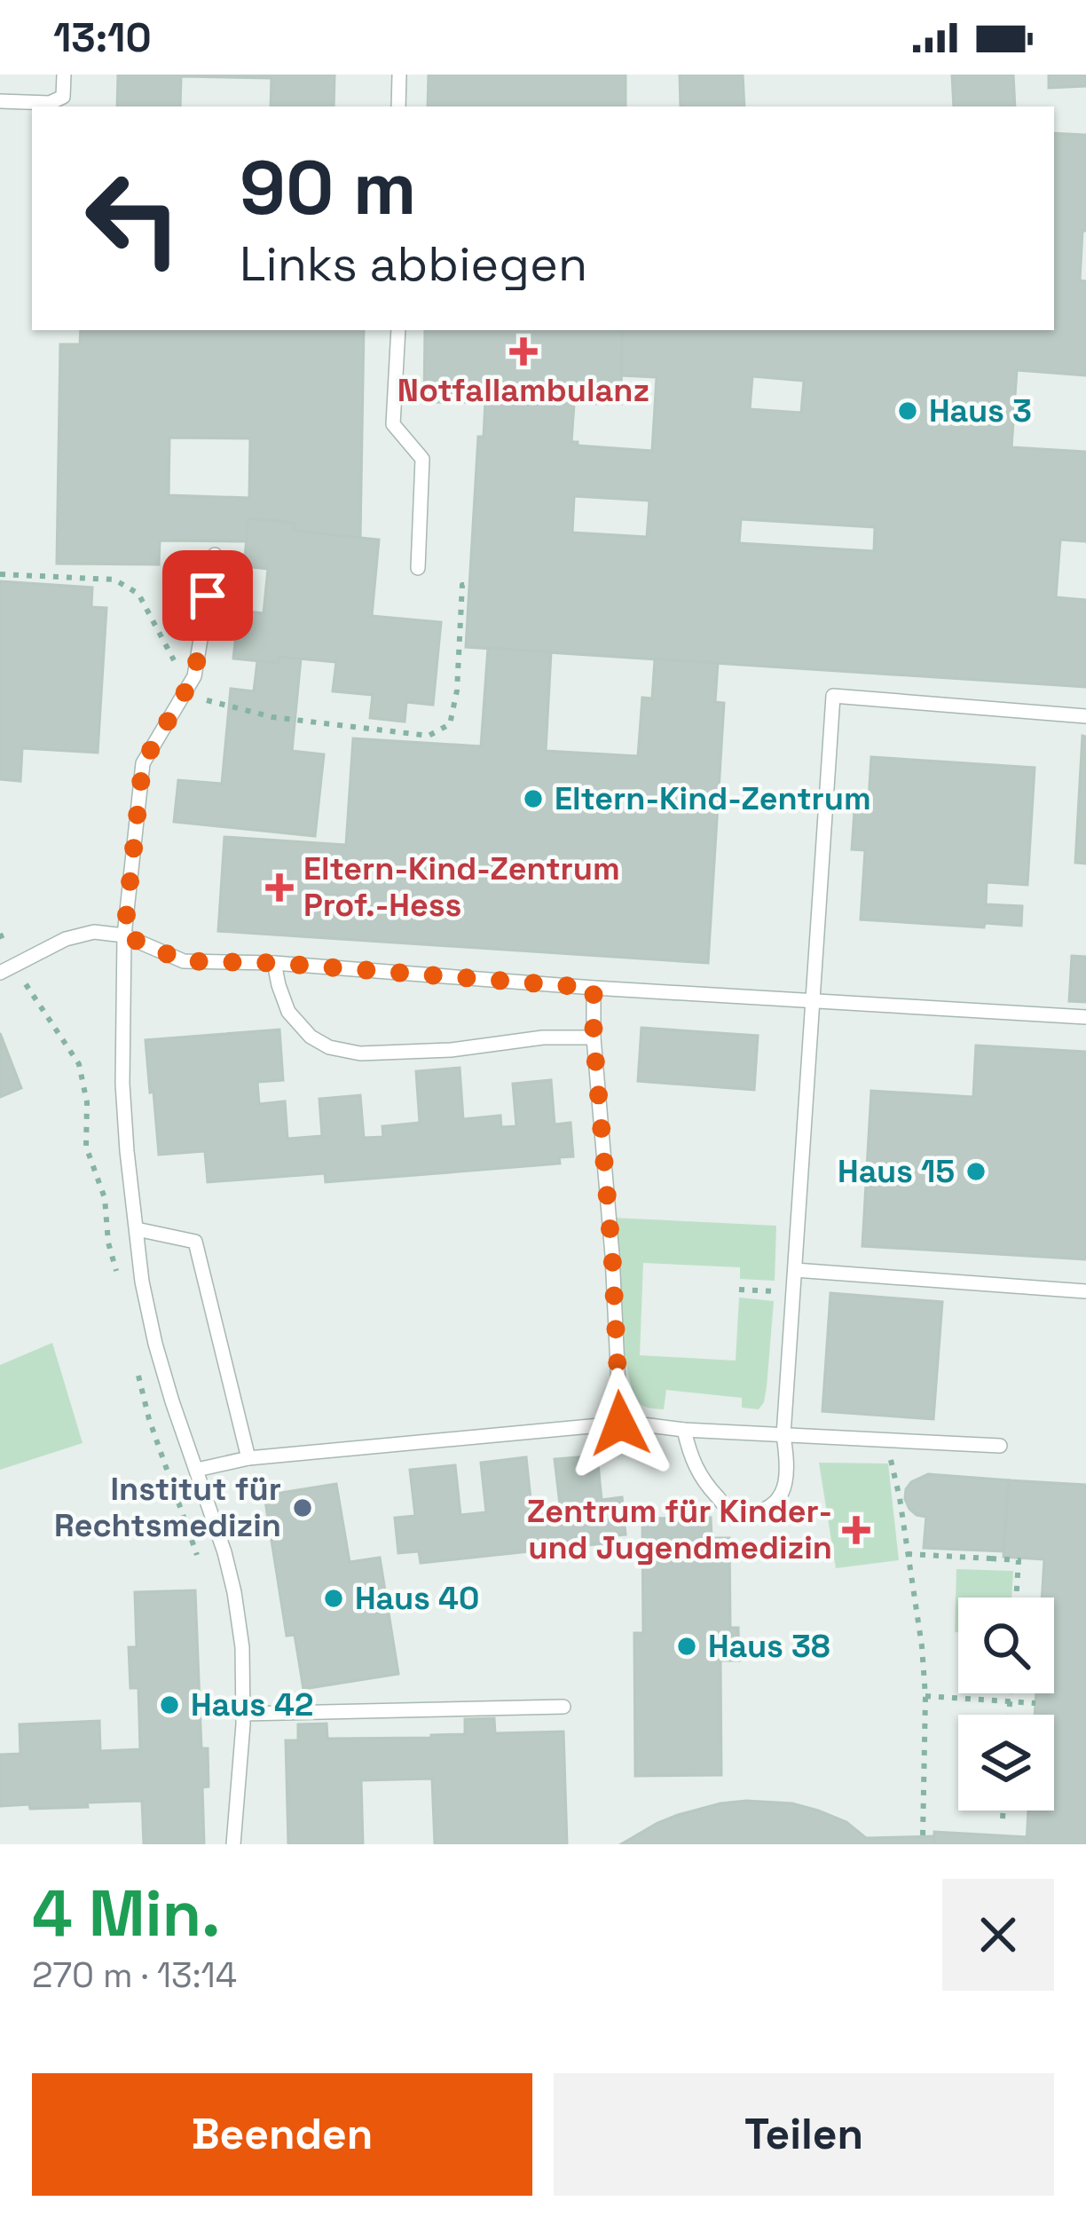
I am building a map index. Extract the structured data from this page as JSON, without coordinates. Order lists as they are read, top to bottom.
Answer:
{
  "places": {
    "health": ["Notfallambulanz", "Eltern-Kind-Zentrum Prof.-Hess", "Zentrum für Kinder- und Jugendmedizin"],
    "other": [
      "Haus 3",
      "Eltern-Kind-Zentrum",
      "Haus 15",
      "Institut für Rechtsmedizin",
      "Haus 40",
      "Haus 38",
      "Haus 42"
    ]
  },
  "page": {
    "status": "13:10",
    "turn": ["90 m", "Links abbiegen"],
    "heading": ["4 Min.", "270 m · 13:14"],
    "buttons": ["Beenden", "Teilen"]
  }
}
